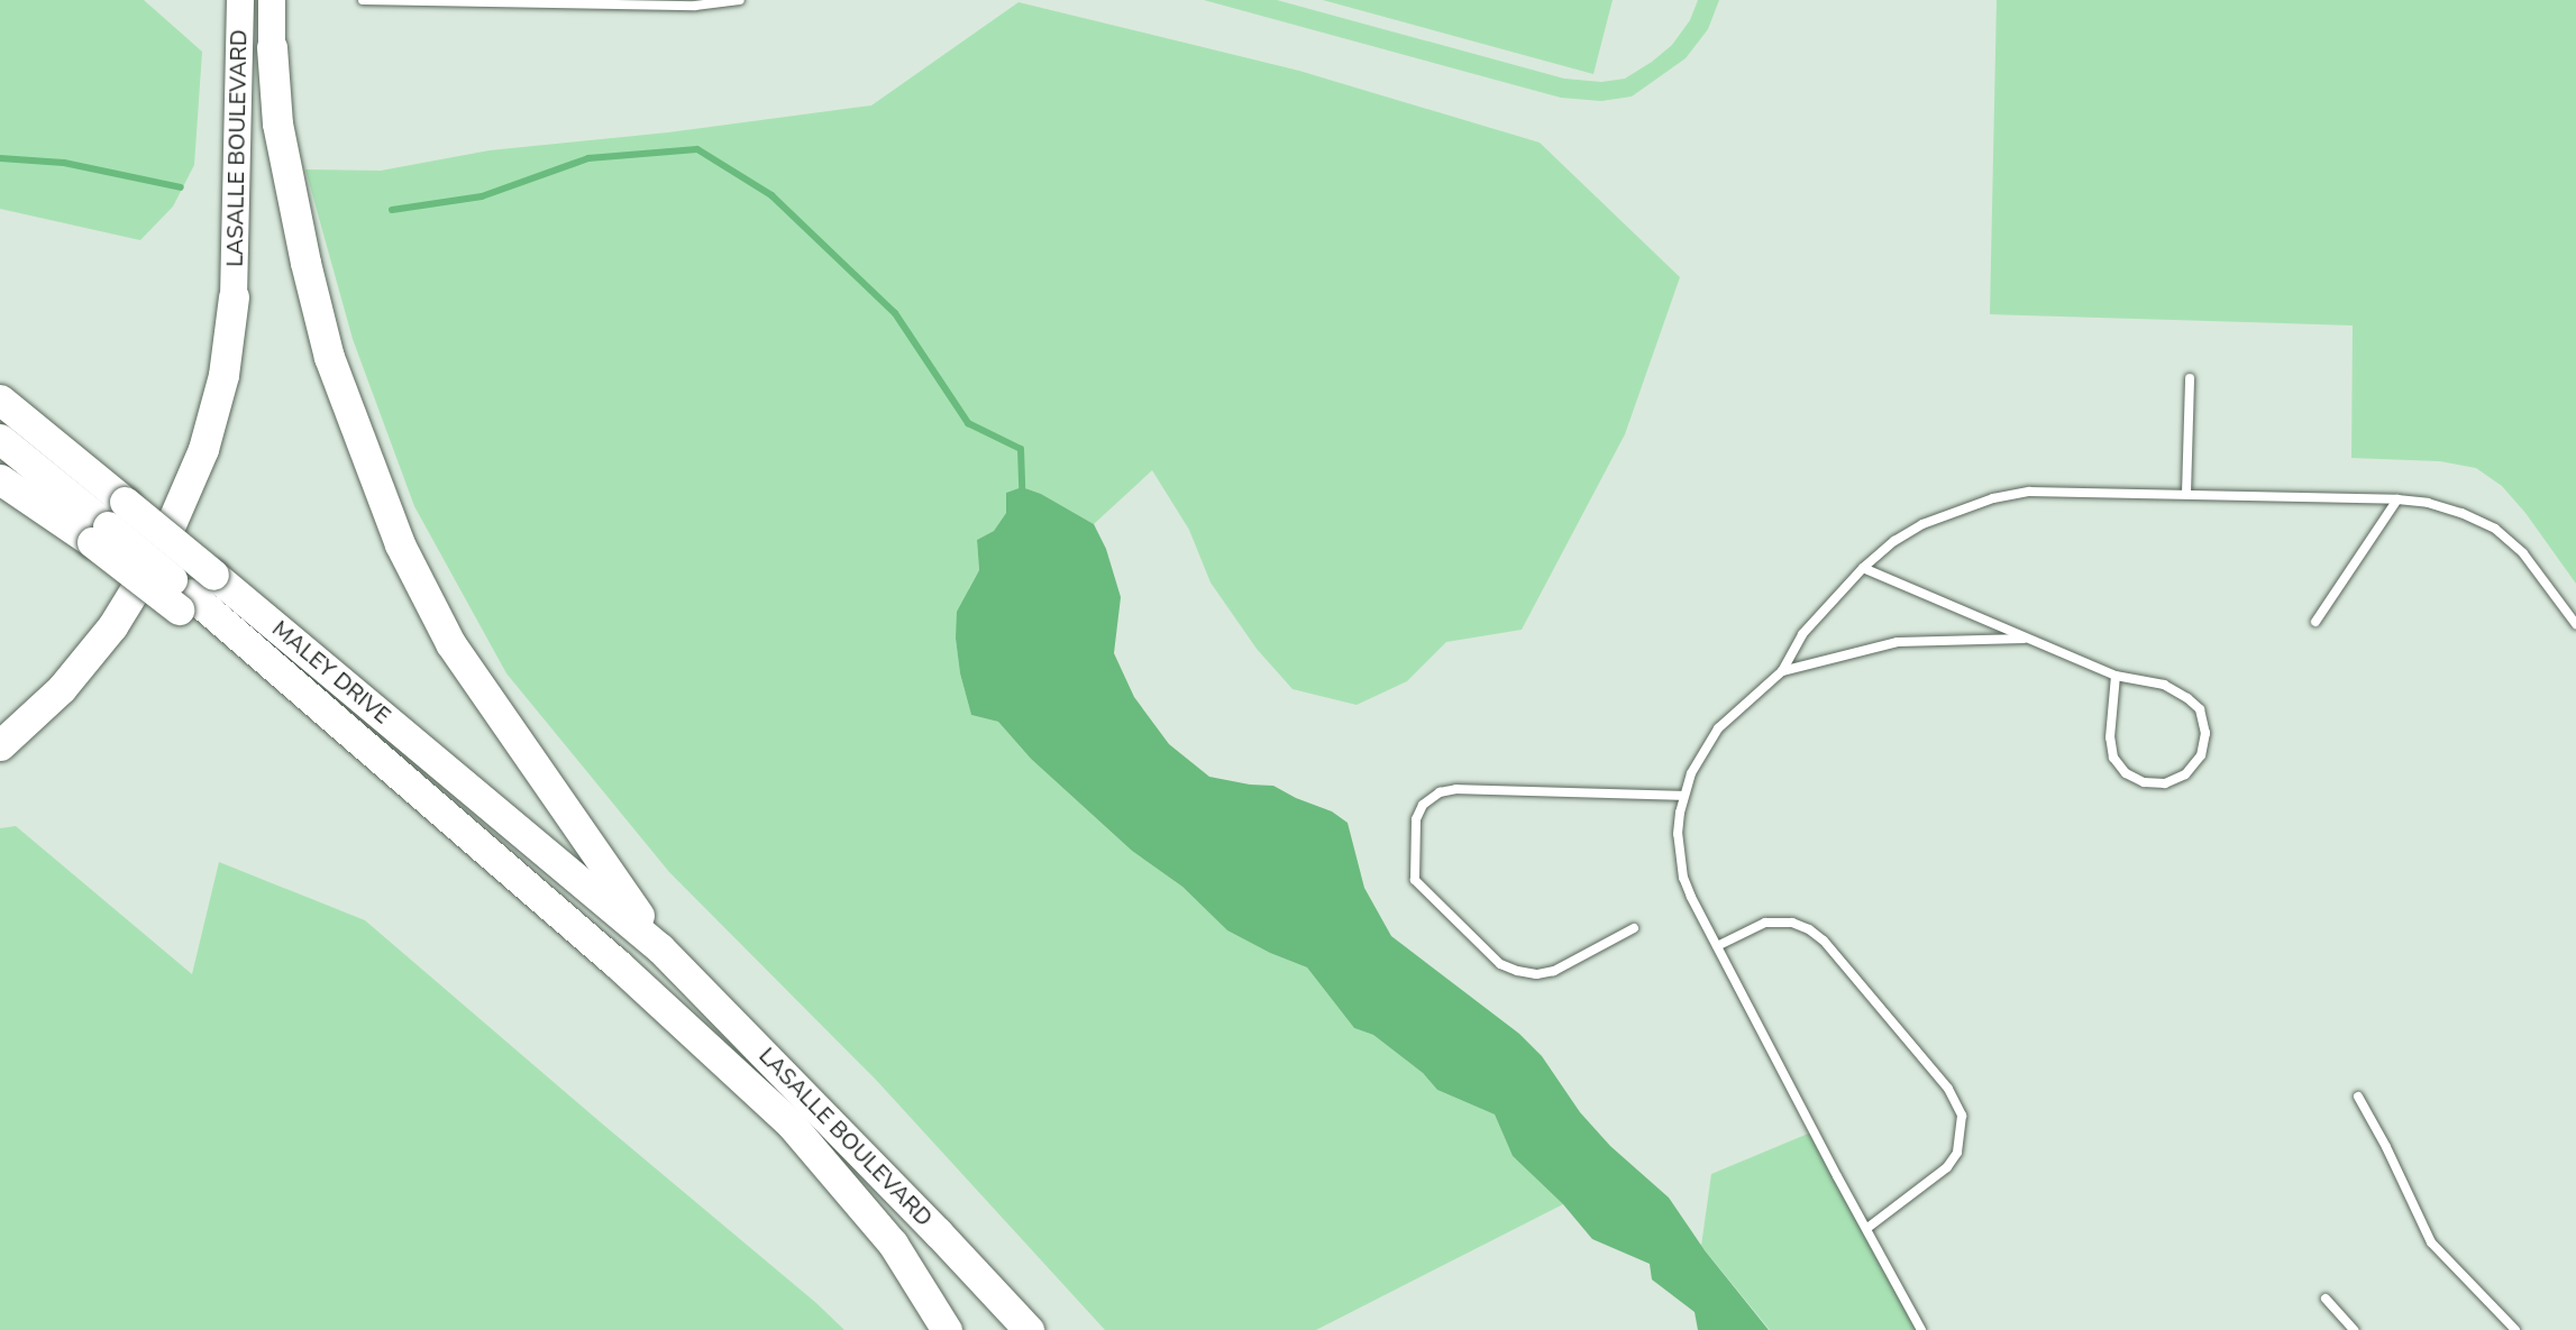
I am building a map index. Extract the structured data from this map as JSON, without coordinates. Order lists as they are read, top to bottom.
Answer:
{
  "streets": {
    "highway": ["LASALLE BOULEVARD", "MALEY DRIVE"]
  },
  "crossings": [
    ["LASALLE BOULEVARD", "MALEY DRIVE"]
  ]
}
